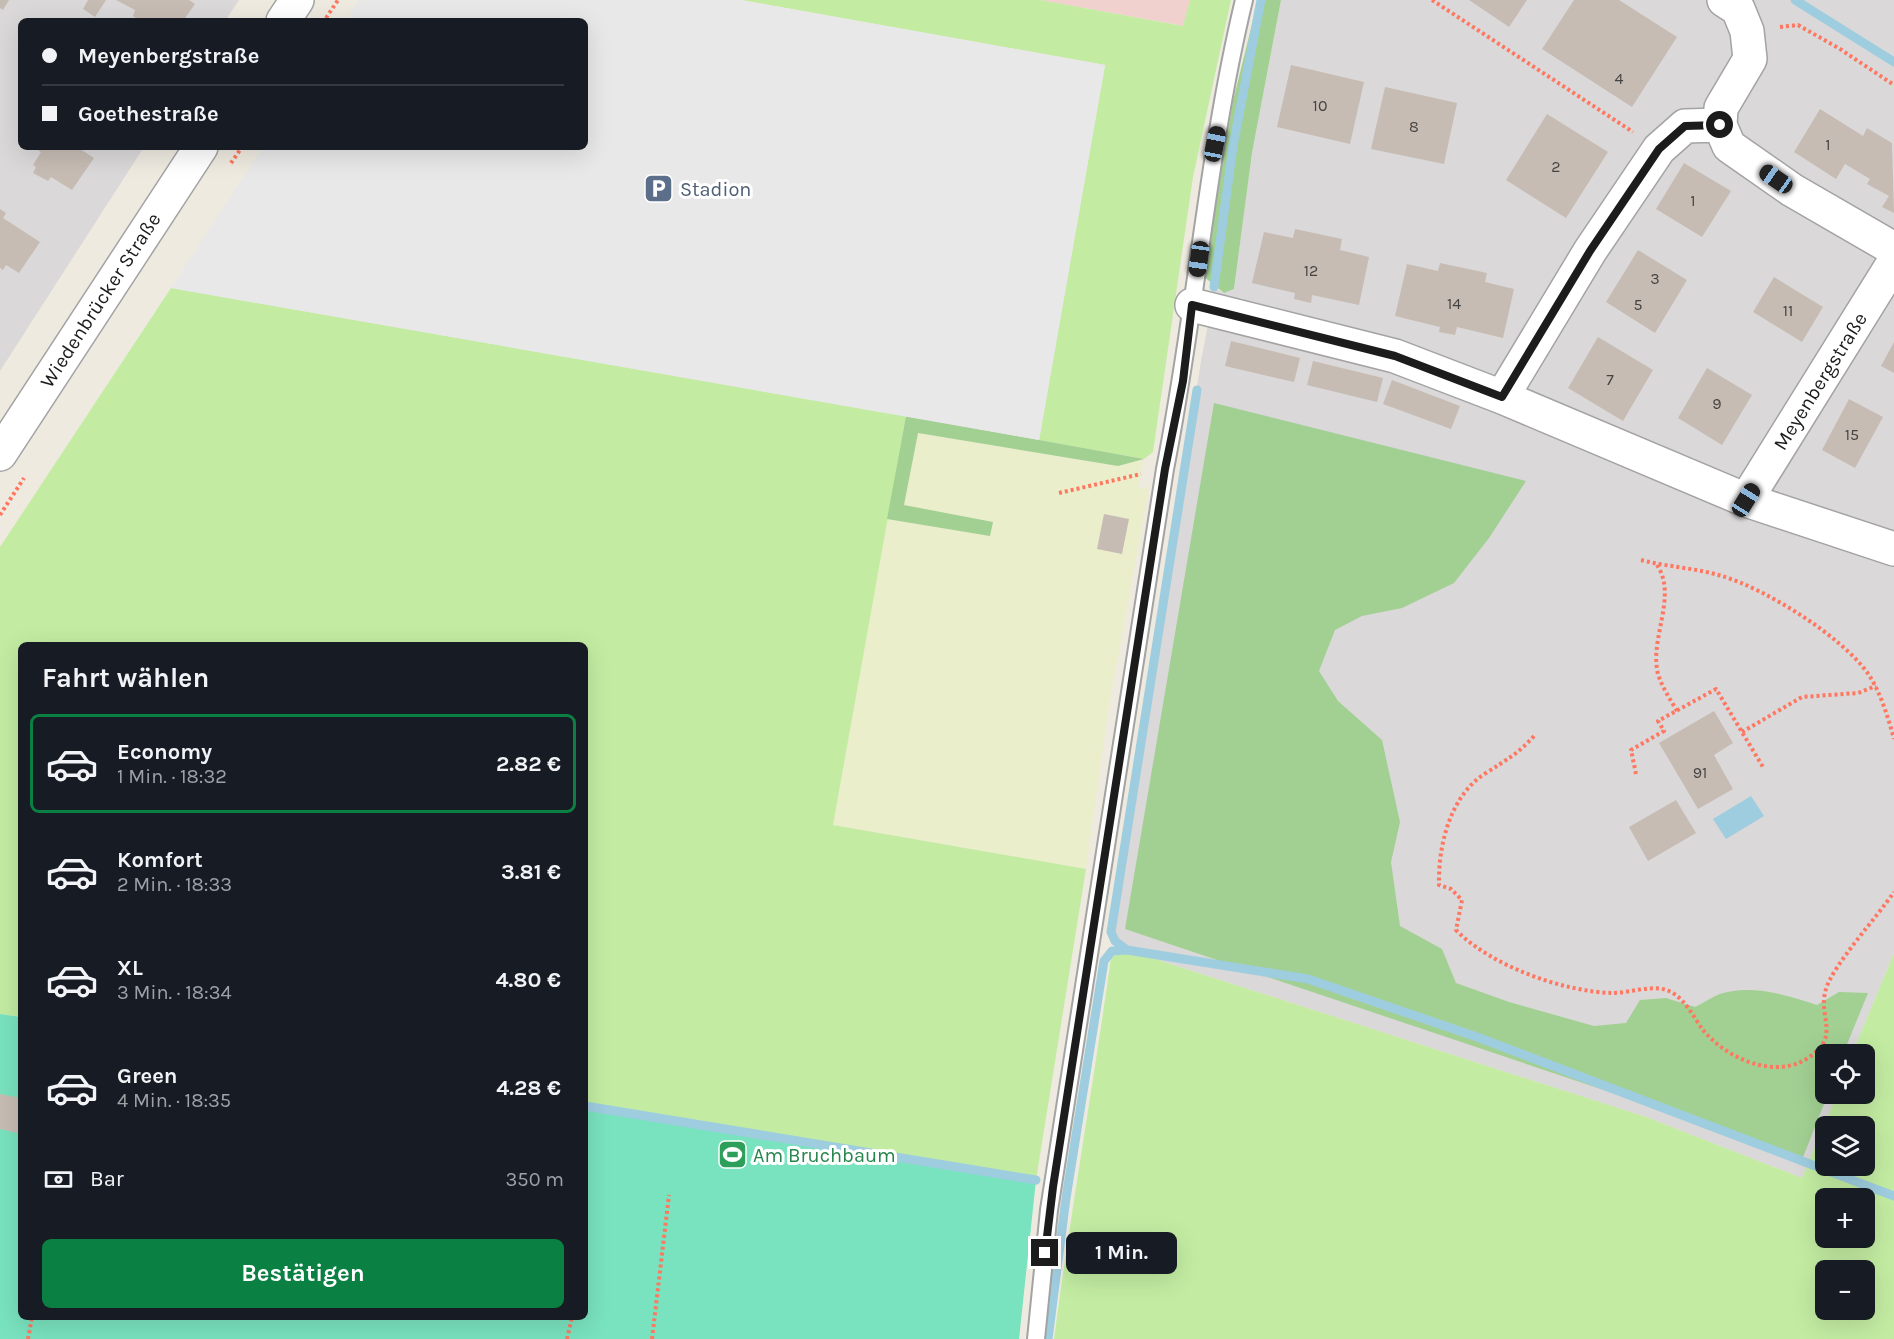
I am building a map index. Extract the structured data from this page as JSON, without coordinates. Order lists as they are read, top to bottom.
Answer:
{
  "streets": {
    "street": ["Wiedenbrücker Straße", "Meyenbergstraße"]
  },
  "places": {
    "parking": ["Stadion"],
    "sports": ["Am Bruchbaum"]
  },
  "house_numbers": [
    "4",
    "10",
    "8",
    "1",
    "2",
    "1",
    "12",
    "3",
    "14",
    "5",
    "11",
    "7",
    "9",
    "15",
    "91"
  ],
  "page": {
    "banner": ["Meyenbergstraße", "Goethestraße"],
    "heading": "Fahrt wählen",
    "list": [
      {
        "name": "Economy",
        "note": "1 Min. · 18:32",
        "value": "2.82 €"
      },
      {
        "name": "Komfort",
        "note": "2 Min. · 18:33",
        "value": "3.81 €"
      },
      {
        "name": "XL",
        "note": "3 Min. · 18:34",
        "value": "4.80 €"
      },
      {
        "name": "Green",
        "note": "4 Min. · 18:35",
        "value": "4.28 €"
      }
    ],
    "map_buttons": ["+", "−"],
    "pay": ["Bar", "350 m"],
    "buttons": "Bestätigen",
    "bubble": "1 Min."
  }
}
